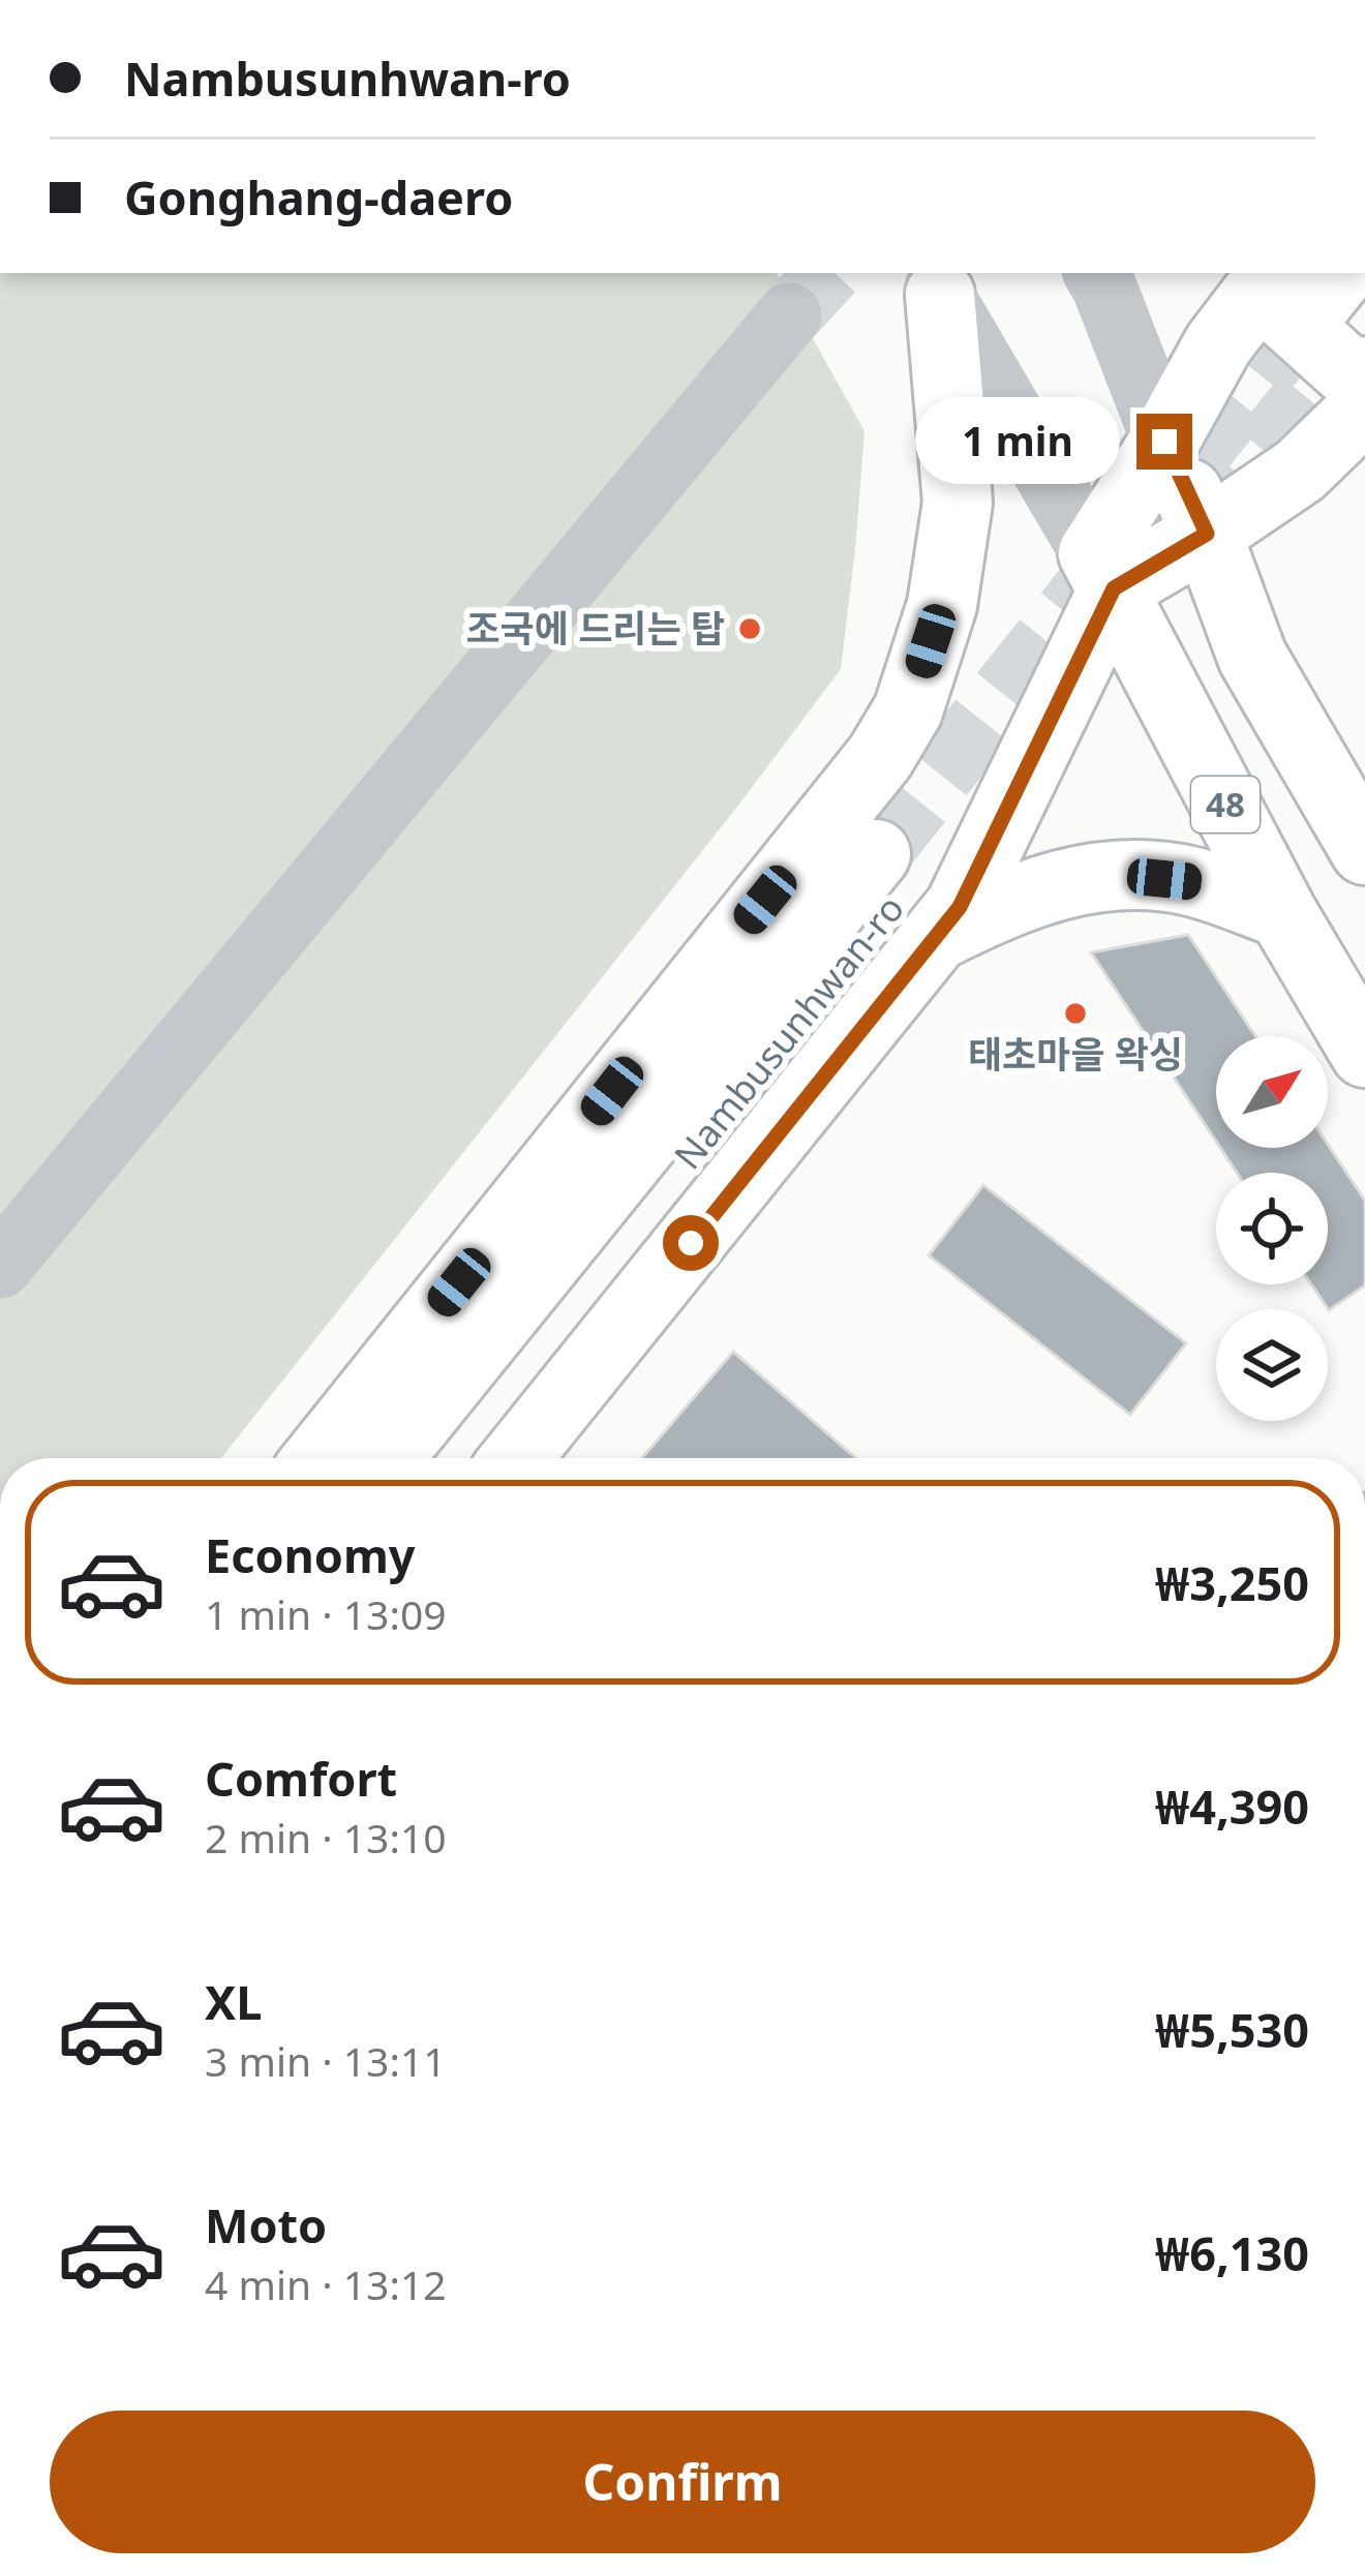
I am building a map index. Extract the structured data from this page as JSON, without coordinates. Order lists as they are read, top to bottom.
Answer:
{
  "streets": {
    "main road": ["48", "Nambusunhwan-ro"]
  },
  "crossings": [
    ["48", "Nambusunhwan-ro"]
  ],
  "places": ["조국에 드리는 탑", "태초마을 왁싱"],
  "north": "top right",
  "page": {
    "banner": ["Nambusunhwan-ro", "Gonghang-daero"],
    "bubble": "1 min",
    "list": [
      {
        "name": "Economy",
        "note": "1 min · 13:09",
        "value": "₩3,250"
      },
      {
        "name": "Comfort",
        "note": "2 min · 13:10",
        "value": "₩4,390"
      },
      {
        "name": "XL",
        "note": "3 min · 13:11",
        "value": "₩5,530"
      },
      {
        "name": "Moto",
        "note": "4 min · 13:12",
        "value": "₩6,130"
      }
    ],
    "buttons": "Confirm"
  }
}
